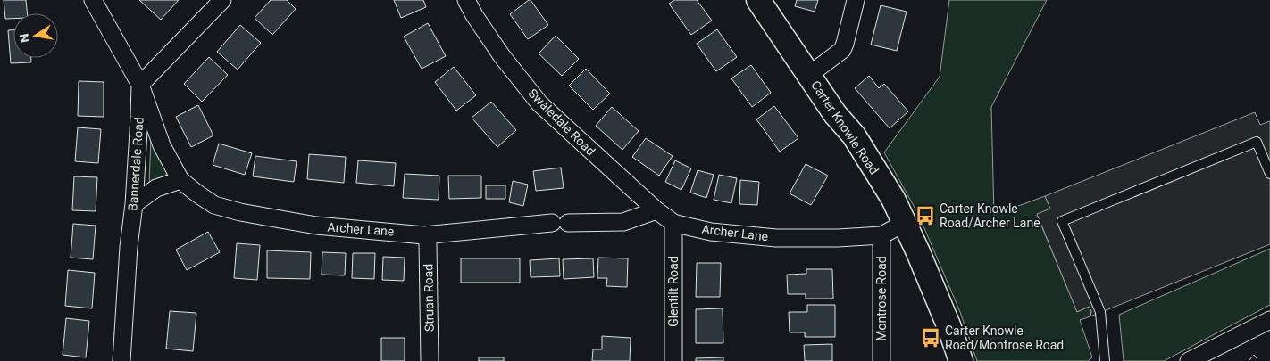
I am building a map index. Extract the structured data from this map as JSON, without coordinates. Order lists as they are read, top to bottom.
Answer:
{
  "streets": {
    "street": [
      "Swaledale Road",
      "Carter Knowle Road",
      "Bannerdale Road",
      "Archer Lane",
      "Glentilt Road",
      "Struan Road",
      "Montrose Road"
    ]
  },
  "crossings": [
    ["Swaledale Road", "Archer Lane"],
    ["Carter Knowle Road", "Archer Lane"],
    ["Bannerdale Road", "Archer Lane"],
    ["Archer Lane", "Glentilt Road"],
    ["Archer Lane", "Struan Road"],
    ["Archer Lane", "Montrose Road"]
  ],
  "places": {
    "bus stop": ["Carter Knowle Road/Archer Lane", "Carter Knowle Road/Montrose Road"]
  },
  "north": "left"
}
